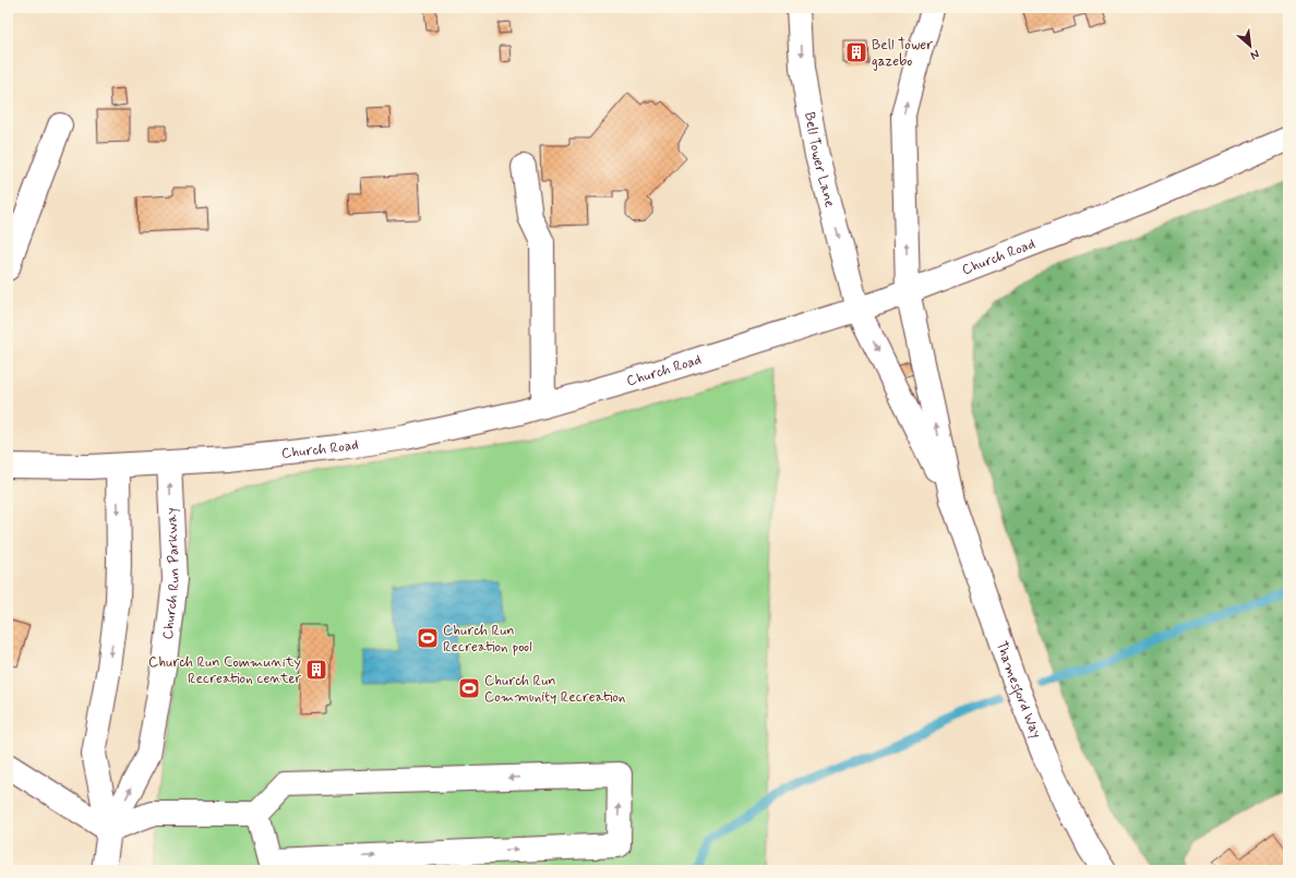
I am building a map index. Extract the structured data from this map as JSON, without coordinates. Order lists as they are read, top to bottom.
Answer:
{
  "streets": {
    "street": [
      "Bell Tower Lane",
      "Church Road",
      "Church Run Parkway",
      "Thamesford Way"
    ]
  },
  "crossings": [
    ["Bell Tower Lane", "Church Road"],
    ["Bell Tower Lane", "Thamesford Way"],
    ["Church Road", "Church Run Parkway"],
    ["Church Road", "Thamesford Way"]
  ],
  "places": {
    "building": ["Bell Tower gazebo", "Church Run Community Recreation center"],
    "sports": ["Church Run Recreation pool", "Church Run Community Recreation"]
  },
  "north": "bottom right"
}
